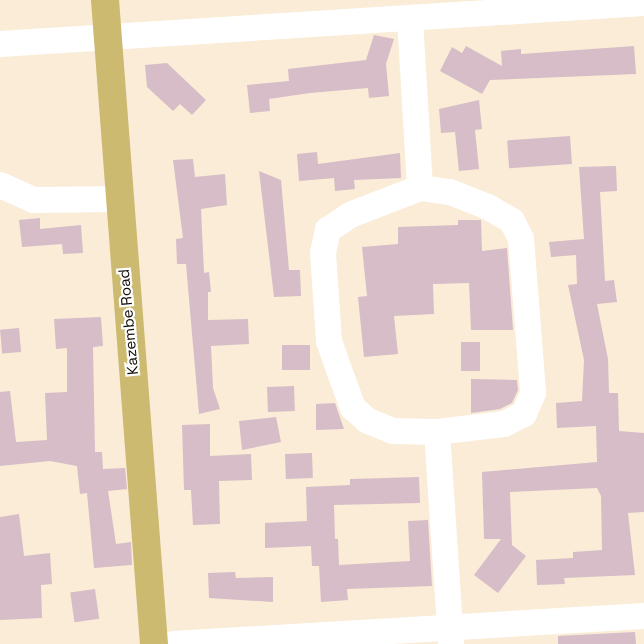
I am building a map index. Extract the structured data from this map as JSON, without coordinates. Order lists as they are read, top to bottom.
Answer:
{
  "streets": {
    "main road": ["Kazembe Road"]
  }
}
